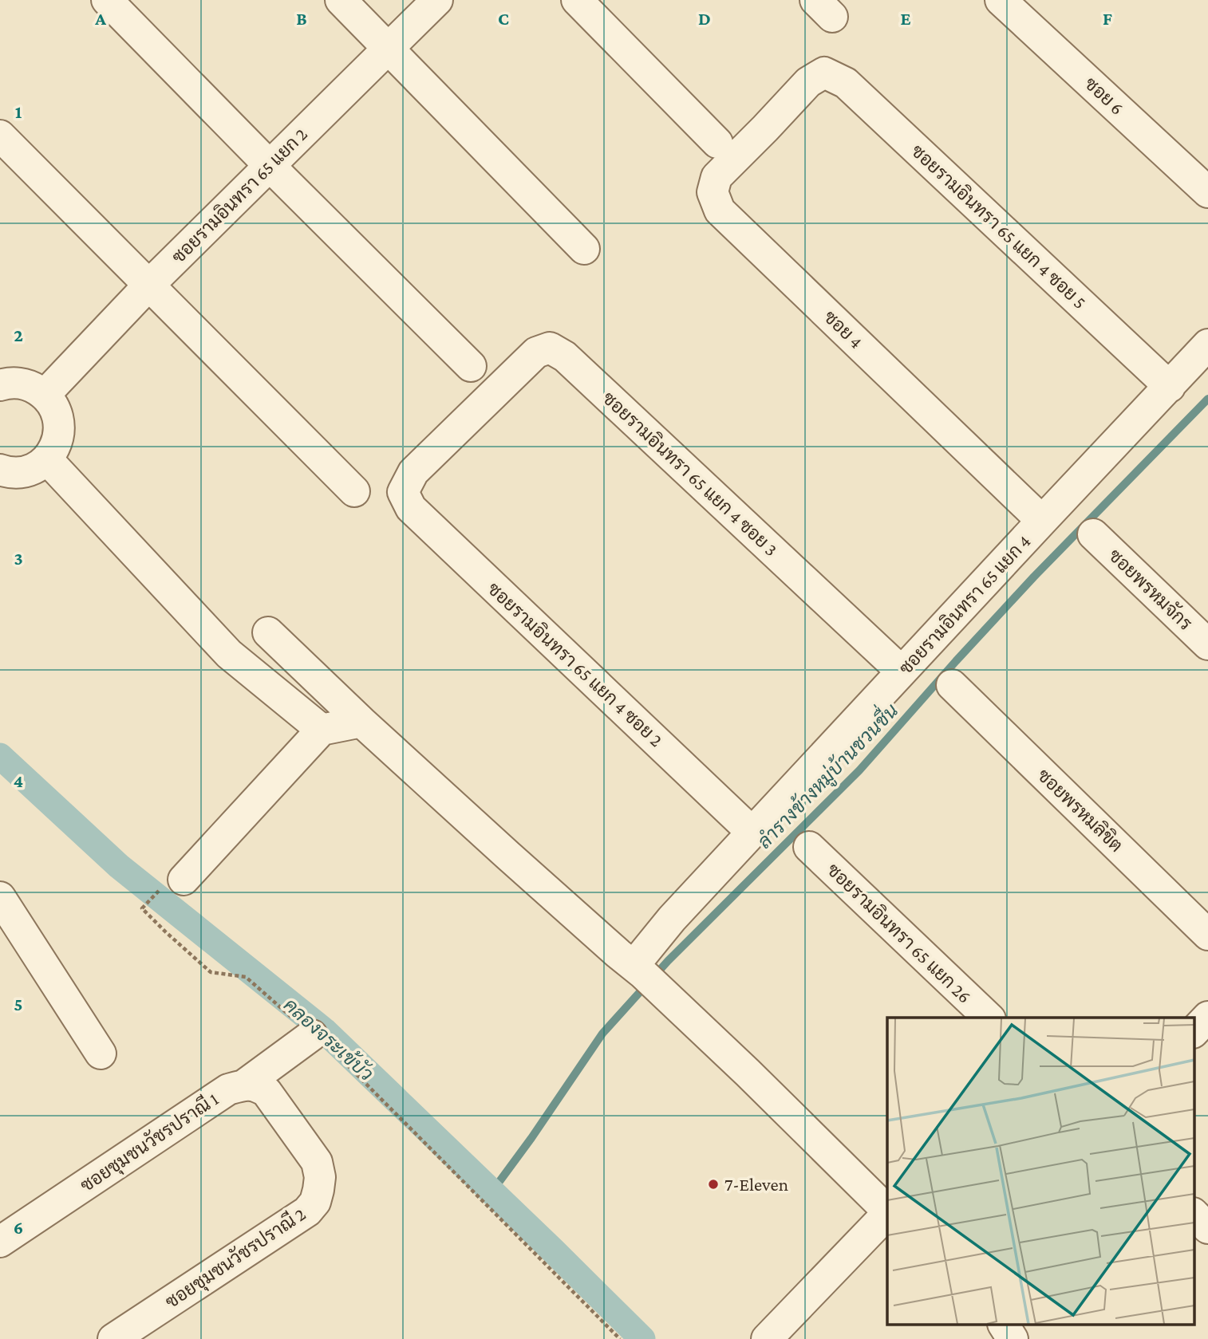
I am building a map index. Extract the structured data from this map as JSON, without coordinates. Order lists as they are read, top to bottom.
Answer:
{
  "streets": {
    "street": [
      "ซอย 6",
      "ซอยรามอินทรา 65 แยก 2",
      "ซอยรามอินทรา 65 แยก 4 ซอย 5",
      "ซอย 4",
      "ซอยรามอินทรา 65 แยก 4 ซอย 3",
      "ซอยพรหมจักร",
      "ซอยรามอินทรา 65 แยก 4",
      "ซอยรามอินทรา 65 แยก 4 ซอย 2",
      "ซอยพรหมลิขิต",
      "ซอยรามอินทรา 65 แยก 26",
      "ซอยชุมชนวัชรปราณี 1",
      "ซอยชุมชนวัชรปราณี 2"
    ]
  },
  "crossings": [
    ["ซอยรามอินทรา 65 แยก 4 ซอย 5", "ซอย 4"],
    ["ซอยรามอินทรา 65 แยก 4 ซอย 5", "ซอยรามอินทรา 65 แยก 4"],
    ["ซอย 4", "ซอยรามอินทรา 65 แยก 4"],
    ["ซอยรามอินทรา 65 แยก 4 ซอย 3", "ซอยรามอินทรา 65 แยก 4"],
    ["ซอยรามอินทรา 65 แยก 4 ซอย 3", "ซอยรามอินทรา 65 แยก 4 ซอย 2"],
    ["ซอยรามอินทรา 65 แยก 4", "ซอยรามอินทรา 65 แยก 4 ซอย 2"],
    ["ซอยชุมชนวัชรปราณี 1", "ซอยชุมชนวัชรปราณี 2"]
  ],
  "water": ["ลำรางข้างหมู่บ้านชวนชื่น", "คลองจระเข้บัว"],
  "places": ["7-Eleven"],
  "grid": {
    "columns": [
      "A",
      "B",
      "C",
      "D",
      "E",
      "F"
    ],
    "rows": [
      "1",
      "2",
      "3",
      "4",
      "5",
      "6"
    ]
  }
}
